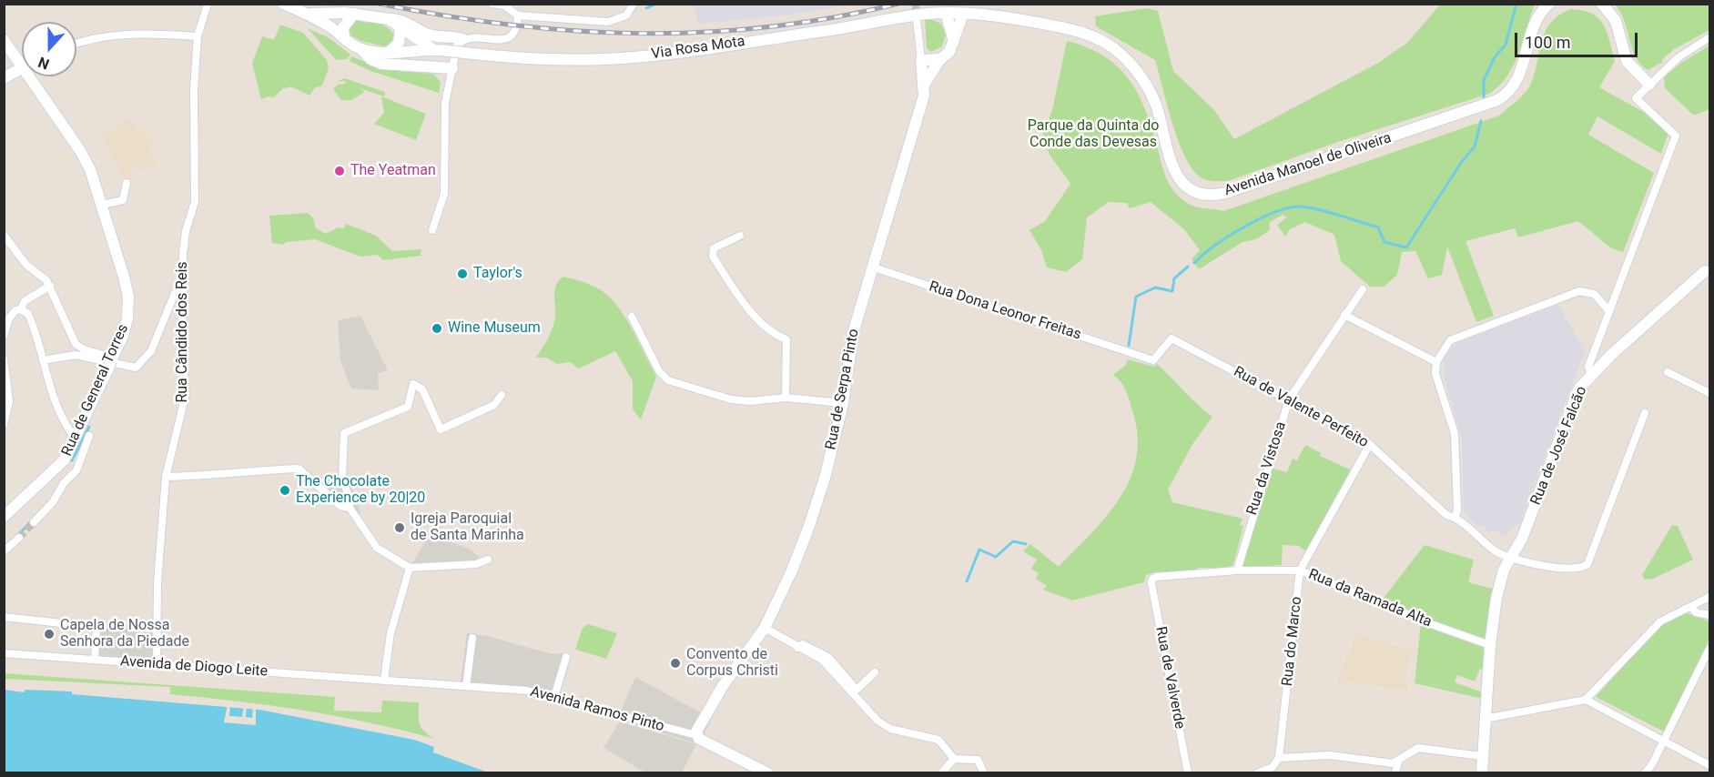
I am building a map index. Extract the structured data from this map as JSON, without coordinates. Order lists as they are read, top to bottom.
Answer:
{
  "streets": {
    "main road": [
      "Via Rosa Mota",
      "Avenida Manoel de Oliveira",
      "Rua de Serpa Pinto",
      "Rua de General Torres",
      "Rua de José Falcão",
      "Avenida Ramos Pinto"
    ],
    "street": [
      "Rua Dona Leonor Freitas",
      "Rua Cândido dos Reis",
      "Rua de Valente Perfeito",
      "Rua da Vistosa",
      "Rua da Ramada Alta",
      "Rua do Marco",
      "Avenida de Diogo Leite",
      "Rua de Valverde"
    ]
  },
  "crossings": [
    ["Via Rosa Mota", "Avenida Manoel de Oliveira"],
    ["Rua Dona Leonor Freitas", "Rua de Serpa Pinto"],
    ["Rua Dona Leonor Freitas", "Rua de Valente Perfeito"],
    ["Rua Cândido dos Reis", "Avenida de Diogo Leite"],
    ["Rua de Serpa Pinto", "Avenida Ramos Pinto"],
    ["Rua de Valente Perfeito", "Rua de José Falcão"],
    ["Rua de Valente Perfeito", "Rua da Vistosa"],
    ["Rua de Valente Perfeito", "Rua do Marco"],
    ["Rua de José Falcão", "Rua da Ramada Alta"],
    ["Rua da Vistosa", "Rua da Ramada Alta"],
    ["Rua da Ramada Alta", "Rua do Marco"],
    ["Rua da Ramada Alta", "Rua de Valverde"],
    ["Avenida de Diogo Leite", "Avenida Ramos Pinto"]
  ],
  "parks": ["Parque da Quinta do Conde das Devesas"],
  "places": [
    "The Yeatman",
    "Taylor's",
    "Wine Museum",
    "The Chocolate Experience by 20|20",
    "Igreja Paroquial de Santa Marinha",
    "Capela de Nossa Senhora da Piedade",
    "Convento de Corpus Christi"
  ],
  "scale_bar": "100 m",
  "north": "bottom"
}
